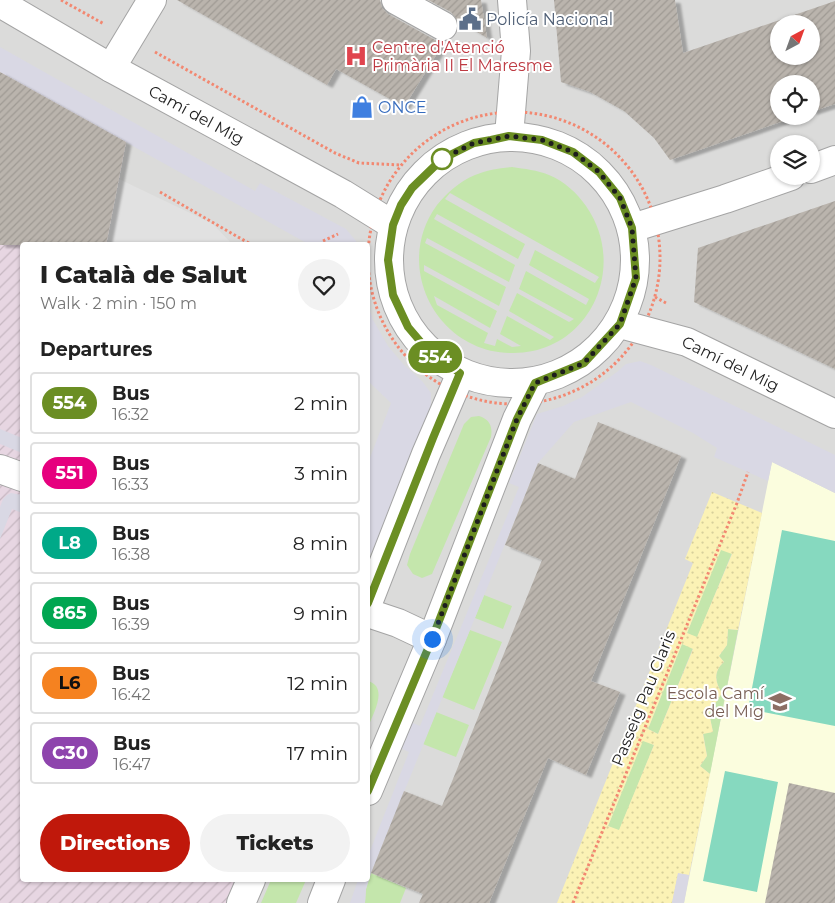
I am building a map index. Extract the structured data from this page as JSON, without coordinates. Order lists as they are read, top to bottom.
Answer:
{
  "streets": {
    "street": ["Camí del Mig"],
    "path": ["Passeig Pau Claris"]
  },
  "places": {
    "public building": ["Policía Nacional"],
    "hospital": ["Centre d'Atenció Primària II El Maresme"],
    "shop": ["ONCE"],
    "school or university": ["Escola Camí del Mig"]
  },
  "lines": ["bus line 554"],
  "north": "top right",
  "page": {
    "on_map": "554",
    "heading": [
      ["I Català de Salut", "Walk · 2 min · 150 m"],
      "Departures"
    ],
    "list": [
      {
        "mark": "554",
        "name": "Bus",
        "note": "16:32",
        "value": "2 min"
      },
      {
        "mark": "551",
        "name": "Bus",
        "note": "16:33",
        "value": "3 min"
      },
      {
        "mark": "L8",
        "name": "Bus",
        "note": "16:38",
        "value": "8 min"
      },
      {
        "mark": "865",
        "name": "Bus",
        "note": "16:39",
        "value": "9 min"
      },
      {
        "mark": "L6",
        "name": "Bus",
        "note": "16:42",
        "value": "12 min"
      },
      {
        "mark": "C30",
        "name": "Bus",
        "note": "16:47",
        "value": "17 min"
      }
    ],
    "buttons": ["Directions", "Tickets"]
  }
}
